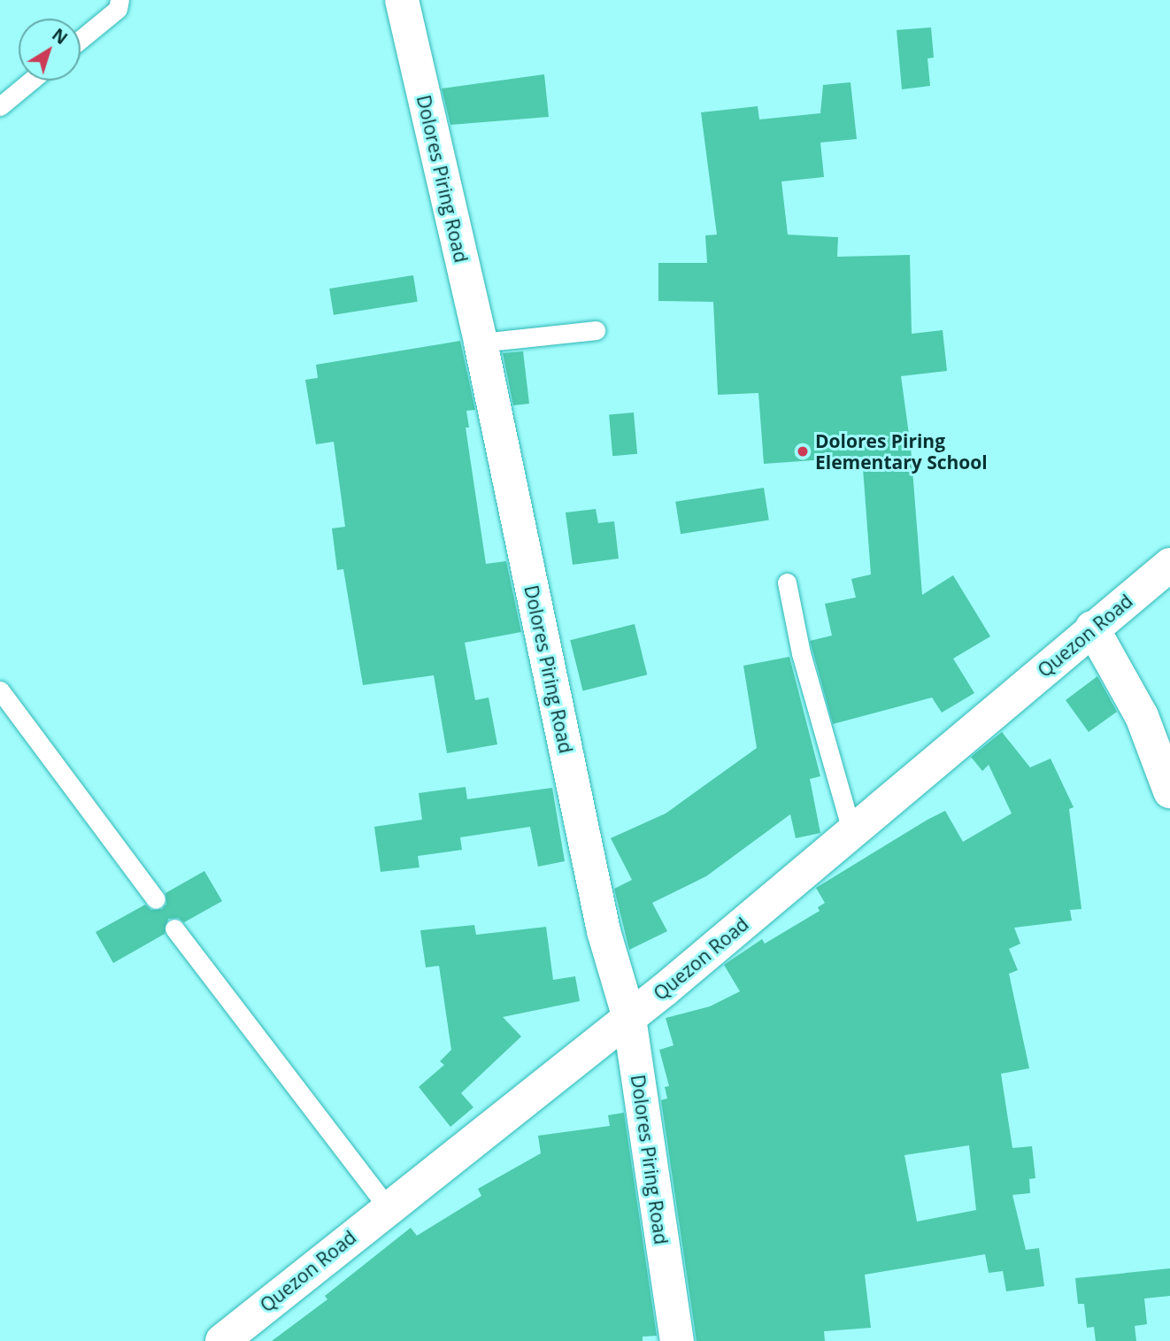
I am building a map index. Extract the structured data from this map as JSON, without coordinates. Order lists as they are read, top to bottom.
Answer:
{
  "streets": {
    "street": ["Dolores Piring Road", "Quezon Road"]
  },
  "crossings": [
    ["Dolores Piring Road", "Quezon Road"]
  ],
  "places": ["Dolores Piring Elementary School"],
  "north": "top right"
}
